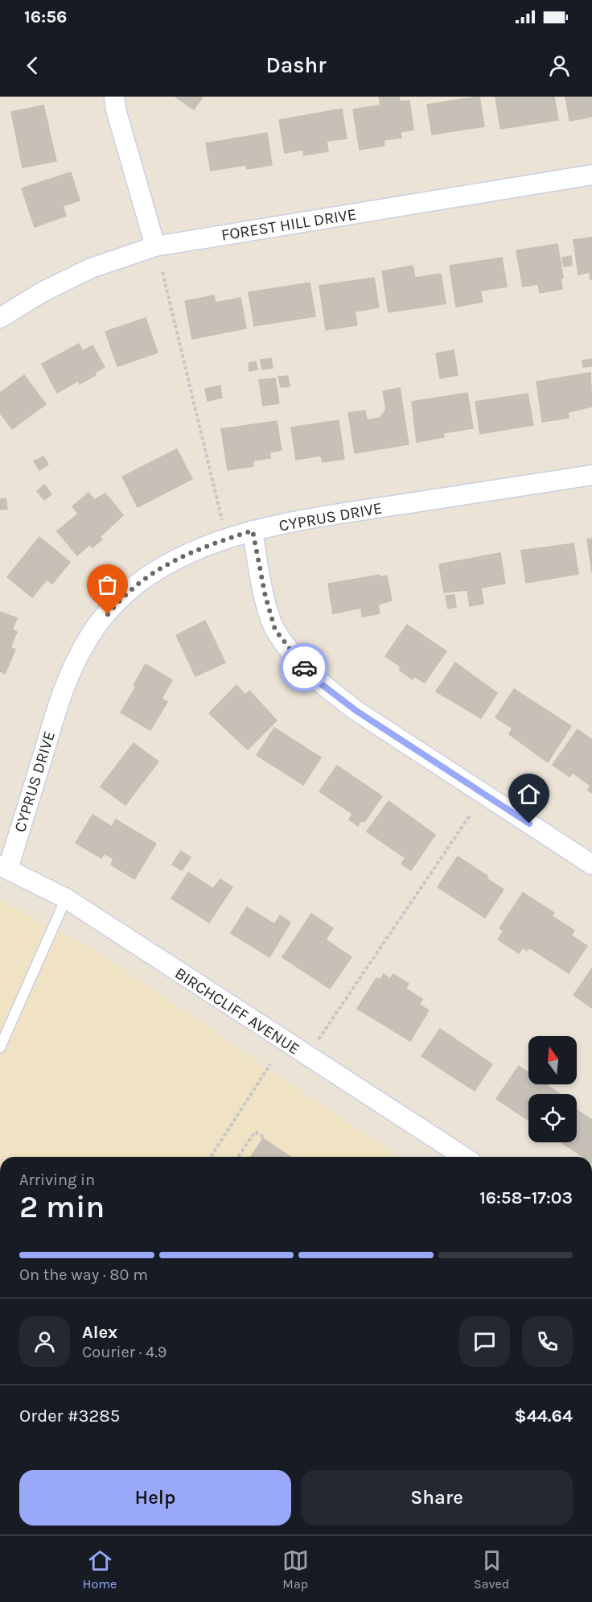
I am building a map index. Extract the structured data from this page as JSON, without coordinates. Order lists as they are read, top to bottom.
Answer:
{
  "streets": {
    "street": ["FOREST HILL DRIVE", "CYPRUS DRIVE", "BIRCHCLIFF AVENUE"]
  },
  "crossings": [
    ["CYPRUS DRIVE", "BIRCHCLIFF AVENUE"]
  ],
  "north": "top",
  "page": {
    "status": "16:56",
    "header": "Dashr",
    "heading": ["2 min", "Arriving in", "16:58–17:03"],
    "panel": [
      "Alex",
      "Courier · 4.9",
      "Order #3285",
      "$44.64"
    ],
    "bar": "On the way · 80 m",
    "buttons": ["Help", "Share"],
    "tabs": ["Home", "Map", "Saved"]
  }
}
